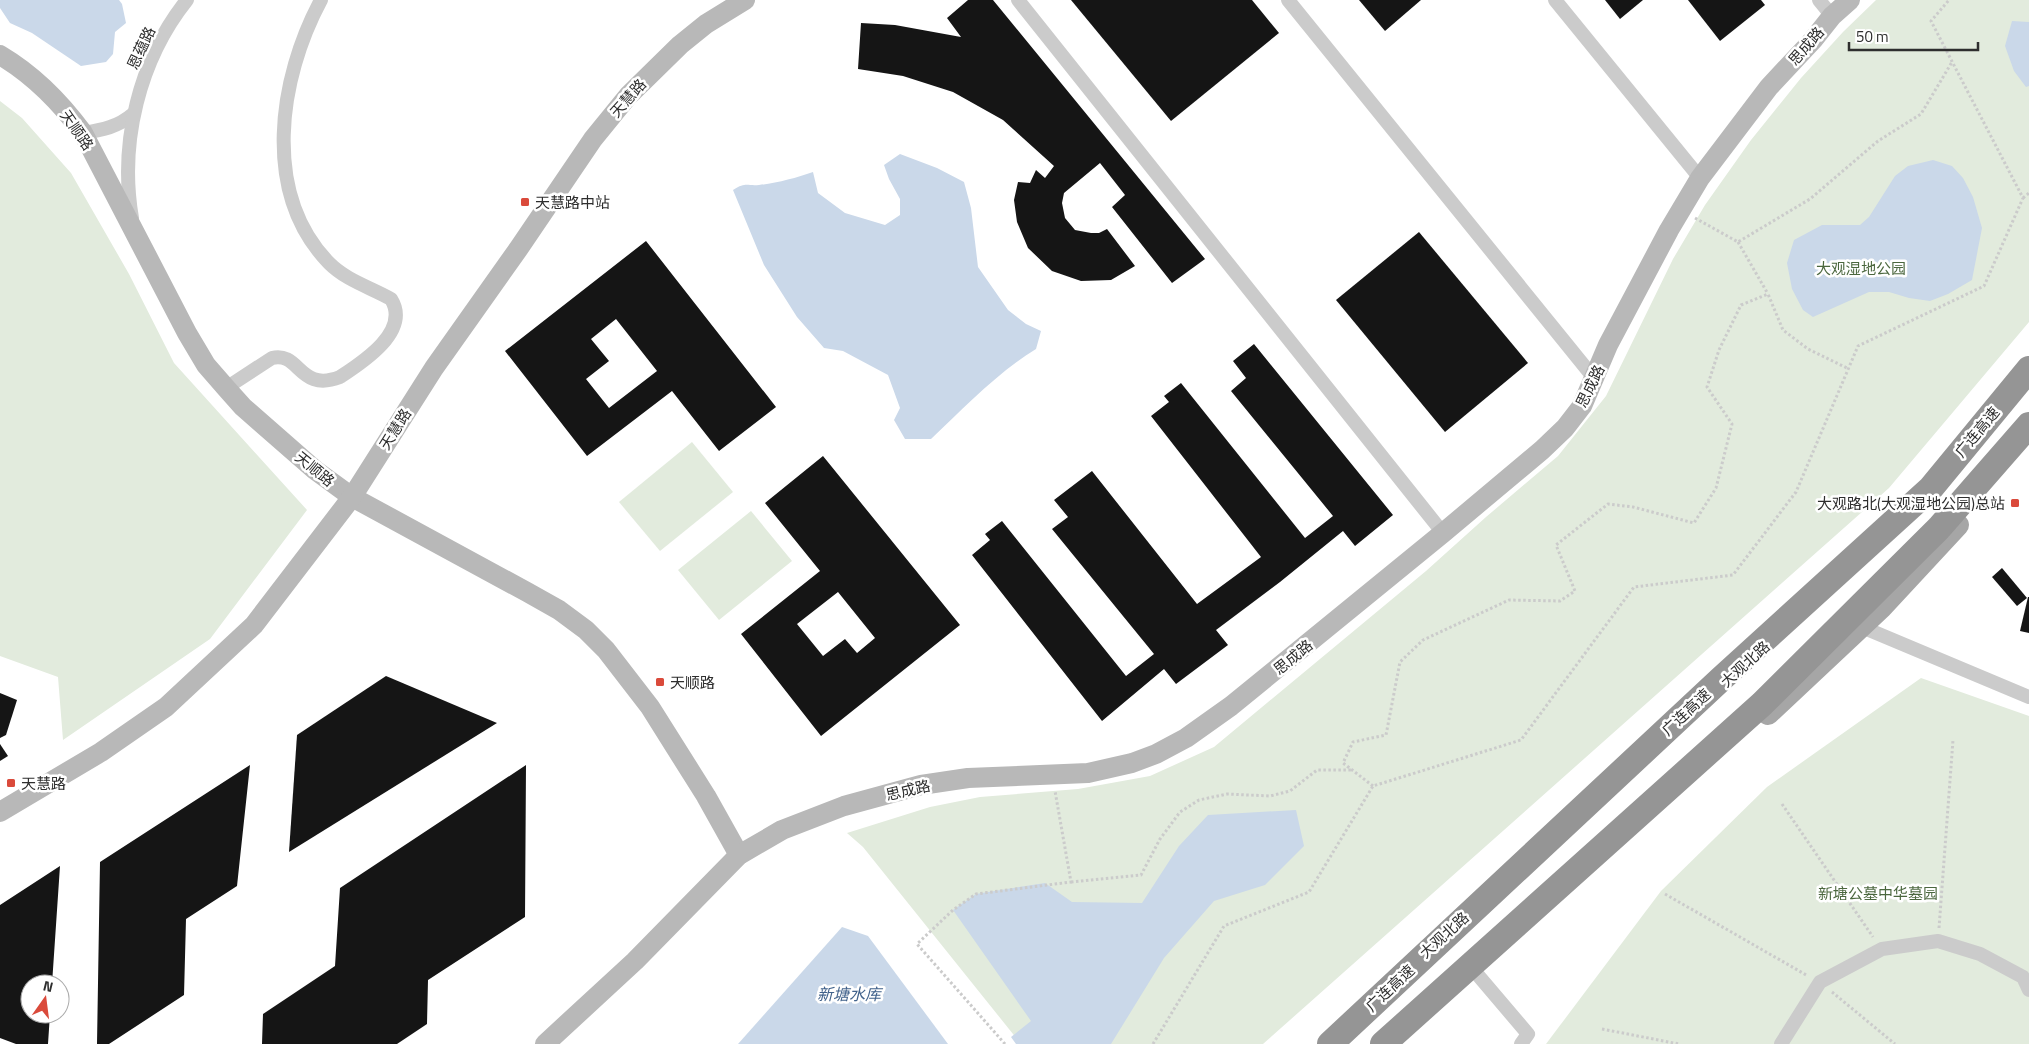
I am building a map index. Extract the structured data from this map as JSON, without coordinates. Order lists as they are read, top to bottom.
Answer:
{
  "streets": {
    "highway": ["广连高速"],
    "main road": ["大观北路"],
    "street": [
      "思成路",
      "恩蕴路",
      "天慧路",
      "天顺路"
    ]
  },
  "crossings": [
    ["思成路", "天顺路"],
    ["恩蕴路", "天顺路"],
    ["天慧路", "天顺路"]
  ],
  "water": ["新塘水库"],
  "parks": ["大观湿地公园", "新塘公墓中华墓园"],
  "places": {
    "transit": [
      "天慧路中站",
      "大观路北(大观湿地公园)总站",
      "天顺路",
      "天慧路"
    ]
  },
  "scale_bar": "50 m",
  "north": "top"
}
